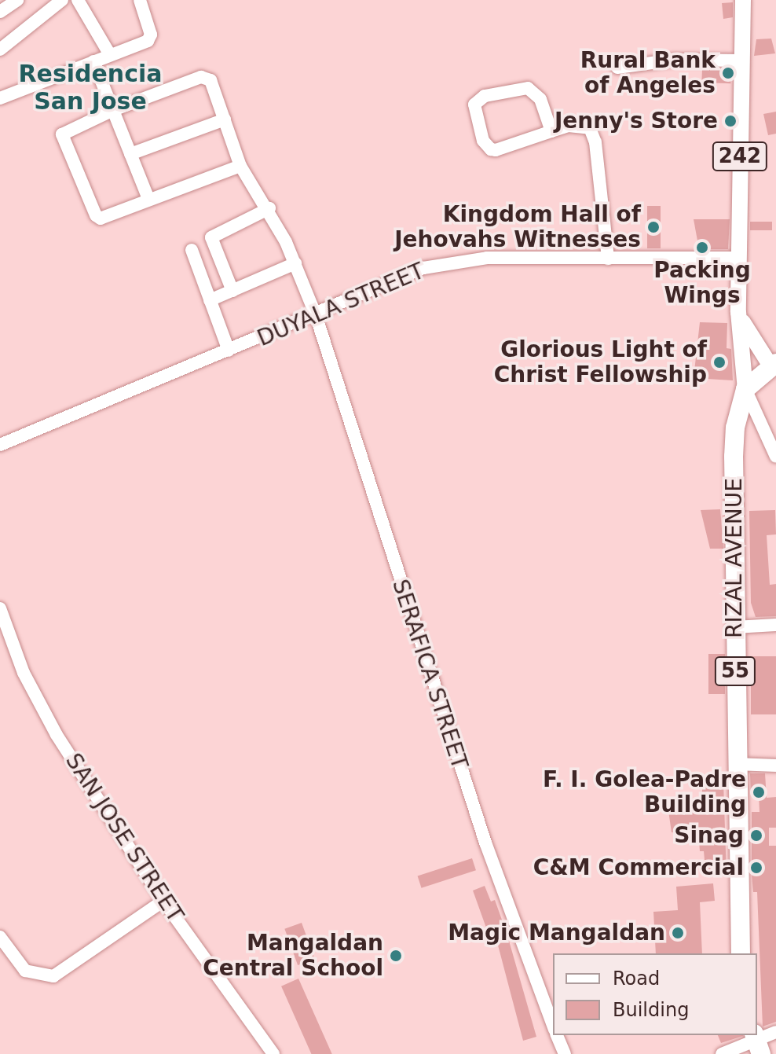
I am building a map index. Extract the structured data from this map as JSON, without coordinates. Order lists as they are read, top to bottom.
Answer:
{
  "streets": {
    "highway": ["RIZAL AVENUE", "55"],
    "main road": ["242"],
    "street": ["DUYALA STREET", "SERAFICA STREET", "SAN JOSE STREET"]
  },
  "crossings": [
    ["242", "DUYALA STREET"],
    ["242", "RIZAL AVENUE"],
    ["DUYALA STREET", "SERAFICA STREET"]
  ],
  "districts": ["Residencia San Jose"],
  "places": [
    "Rural Bank of Angeles",
    "Jenny's Store",
    "Kingdom Hall of Jehovahs Witnesses",
    "Packing Wings",
    "Glorious Light of Christ Fellowship",
    "F. I. Golea-Padre Building",
    "Sinag",
    "C&M Commercial",
    "Magic Mangaldan",
    "Mangaldan Central School"
  ],
  "legend": ["Road", "Building"]
}
